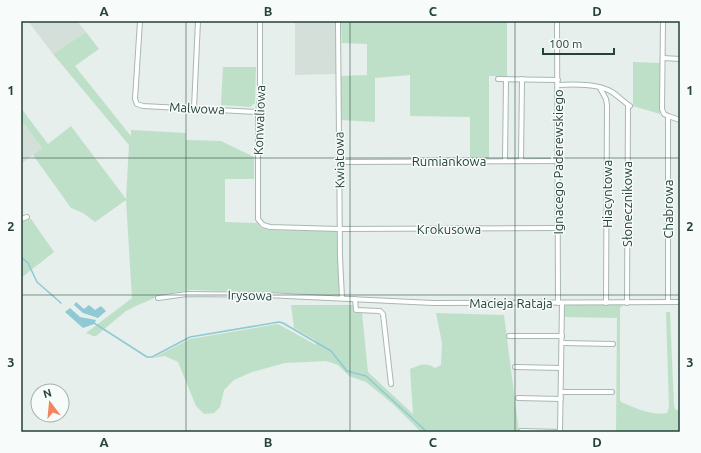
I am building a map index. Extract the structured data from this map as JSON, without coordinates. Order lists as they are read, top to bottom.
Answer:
{
  "streets": {
    "street": [
      "Malwowa",
      "Konwaliowa",
      "Kwiatowa",
      "Rumiankowa",
      "Ignacego Paderewskiego",
      "Hiacyntowa",
      "Słonecznikowa",
      "Chabrowa",
      "Krokusowa",
      "Irysowa",
      "Macieja Rataja"
    ]
  },
  "crossings": [
    ["Malwowa", "Konwaliowa"],
    ["Konwaliowa", "Krokusowa"],
    ["Kwiatowa", "Rumiankowa"],
    ["Kwiatowa", "Krokusowa"],
    ["Kwiatowa", "Irysowa"],
    ["Kwiatowa", "Macieja Rataja"],
    ["Rumiankowa", "Ignacego Paderewskiego"],
    ["Ignacego Paderewskiego", "Krokusowa"],
    ["Ignacego Paderewskiego", "Macieja Rataja"],
    ["Hiacyntowa", "Słonecznikowa"],
    ["Hiacyntowa", "Macieja Rataja"],
    ["Słonecznikowa", "Macieja Rataja"],
    ["Chabrowa", "Macieja Rataja"],
    ["Irysowa", "Macieja Rataja"]
  ],
  "scale_bar": "100 m",
  "north": "top",
  "grid": {
    "columns": [
      "A",
      "B",
      "C",
      "D"
    ],
    "rows": ["1", "2", "3"]
  }
}
